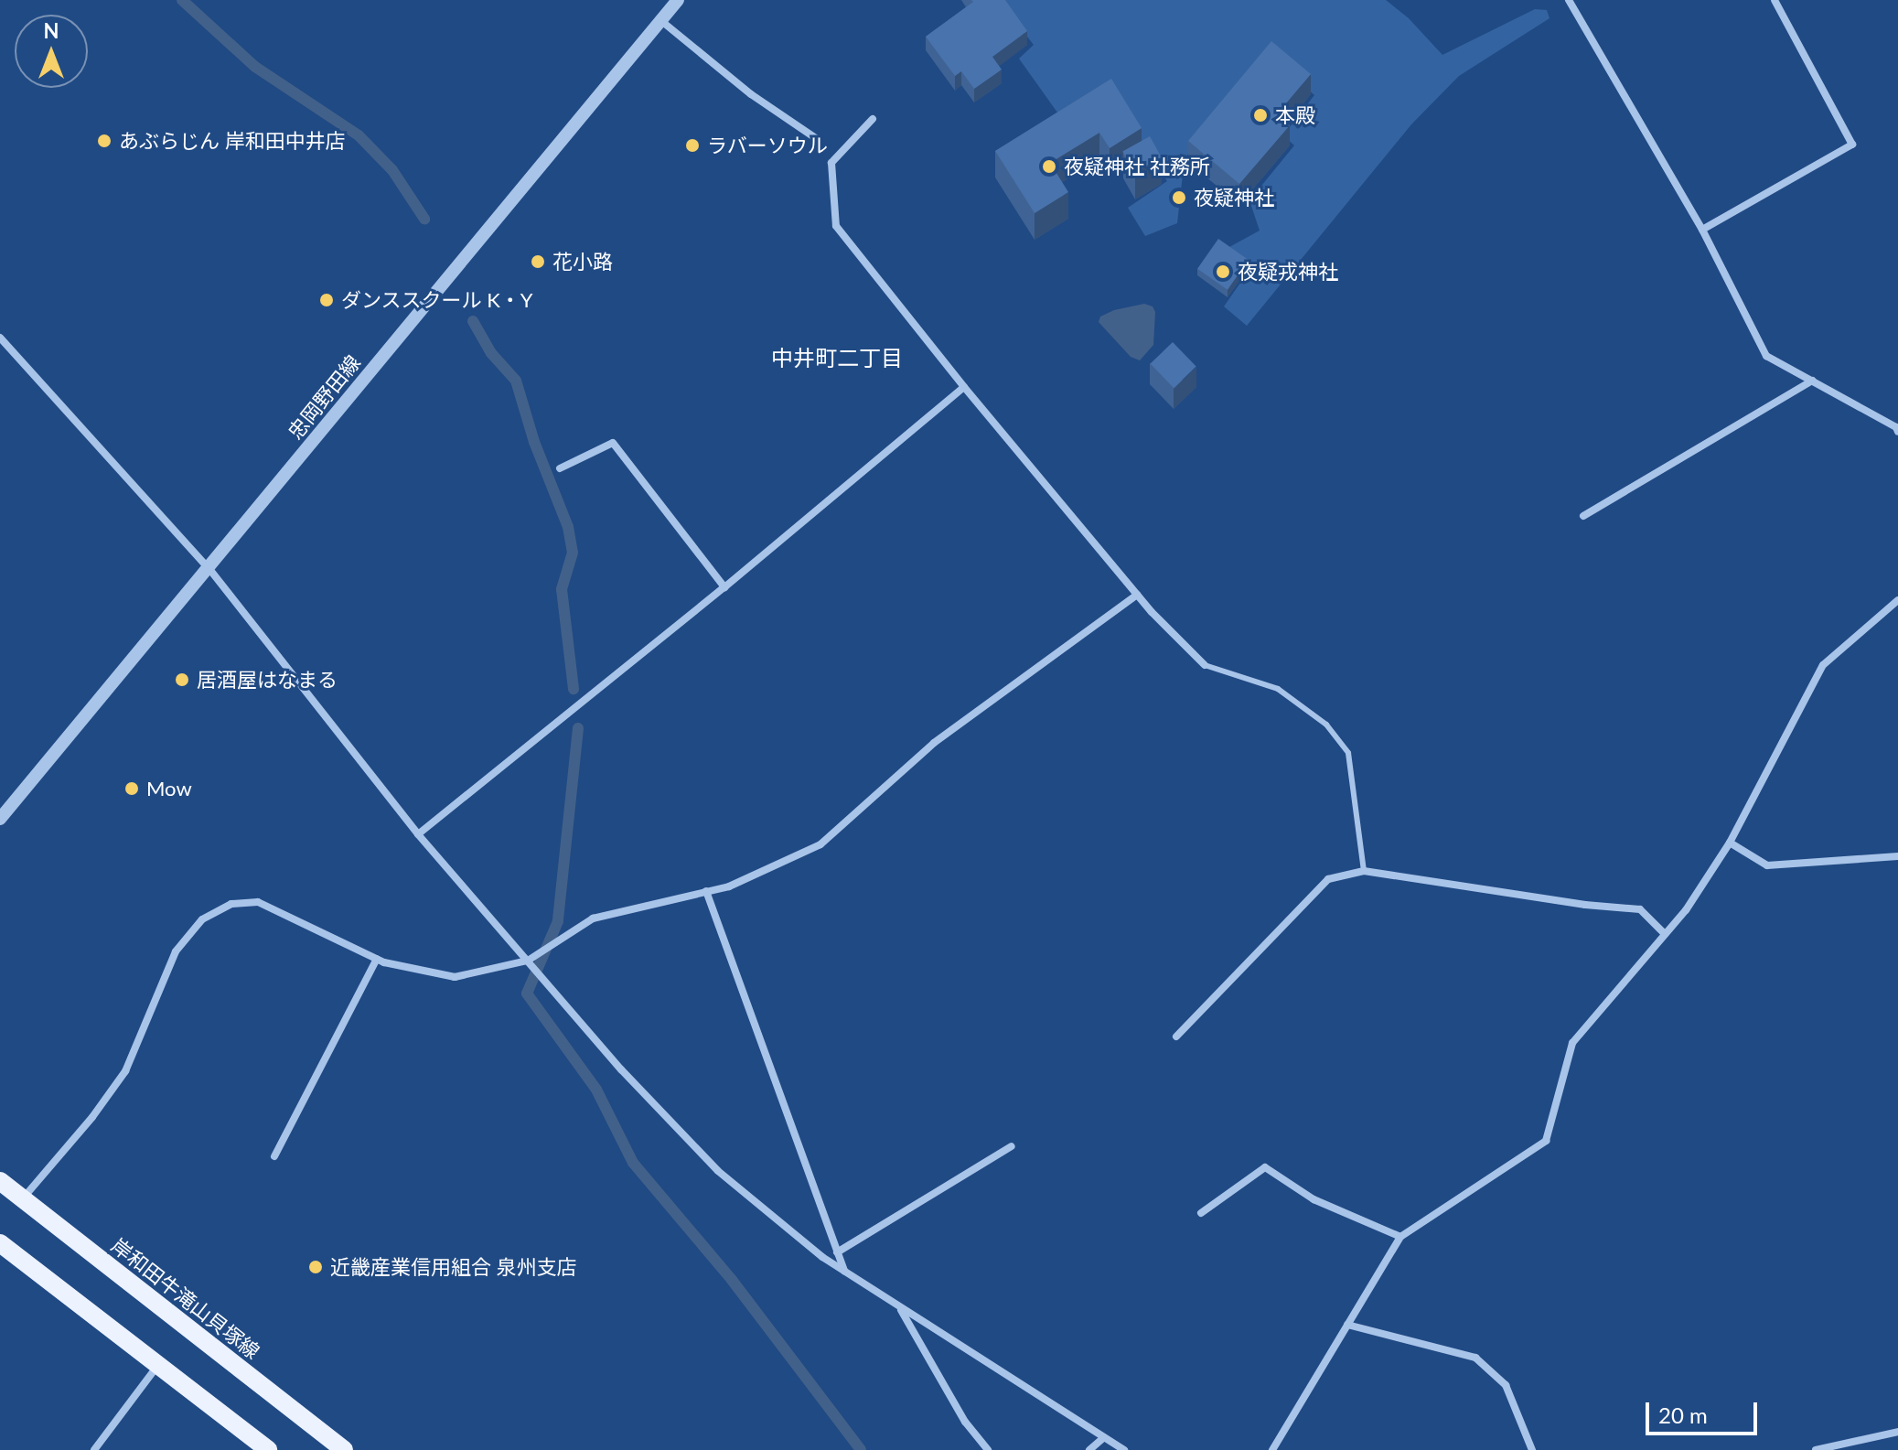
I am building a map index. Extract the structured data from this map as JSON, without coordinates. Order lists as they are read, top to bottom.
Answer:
{
  "streets": {
    "main road": ["岸和田牛滝山貝塚線"],
    "street": ["忠岡野田線"]
  },
  "districts": ["中井町二丁目"],
  "places": [
    "本殿",
    "あぶらじん 岸和田中井店",
    "ラバーソウル",
    "夜疑神社 社務所",
    "夜疑神社",
    "花小路",
    "夜疑戎神社",
    "ダンススクール K・Y",
    "居酒屋はなまる",
    "Mow",
    "近畿産業信用組合 泉州支店"
  ],
  "scale_bar": "20 m",
  "north": "top"
}
